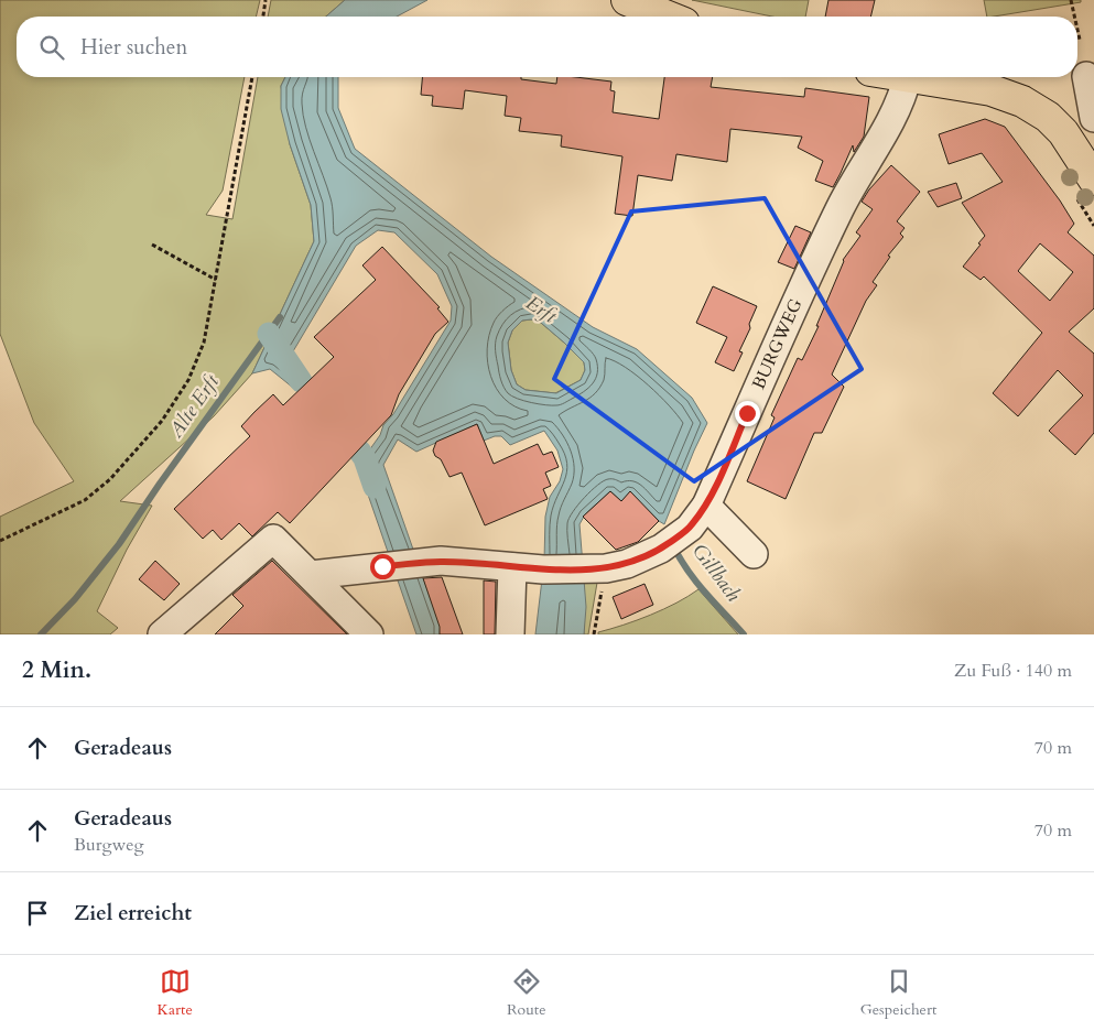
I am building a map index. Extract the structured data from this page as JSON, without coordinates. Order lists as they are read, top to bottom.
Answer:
{
  "streets": {
    "street": ["BURGWEG"]
  },
  "water": ["Erft", "Alte Erft", "Gillbach"],
  "page": {
    "search": "Hier suchen",
    "heading": ["2 Min.", "Zu Fuß · 140 m"],
    "list": [
      ["Geradeaus", "70 m"],
      ["Geradeaus", "Burgweg", "70 m"],
      "Ziel erreicht"
    ],
    "nav": ["Karte", "Route", "Gespeichert"]
  }
}
